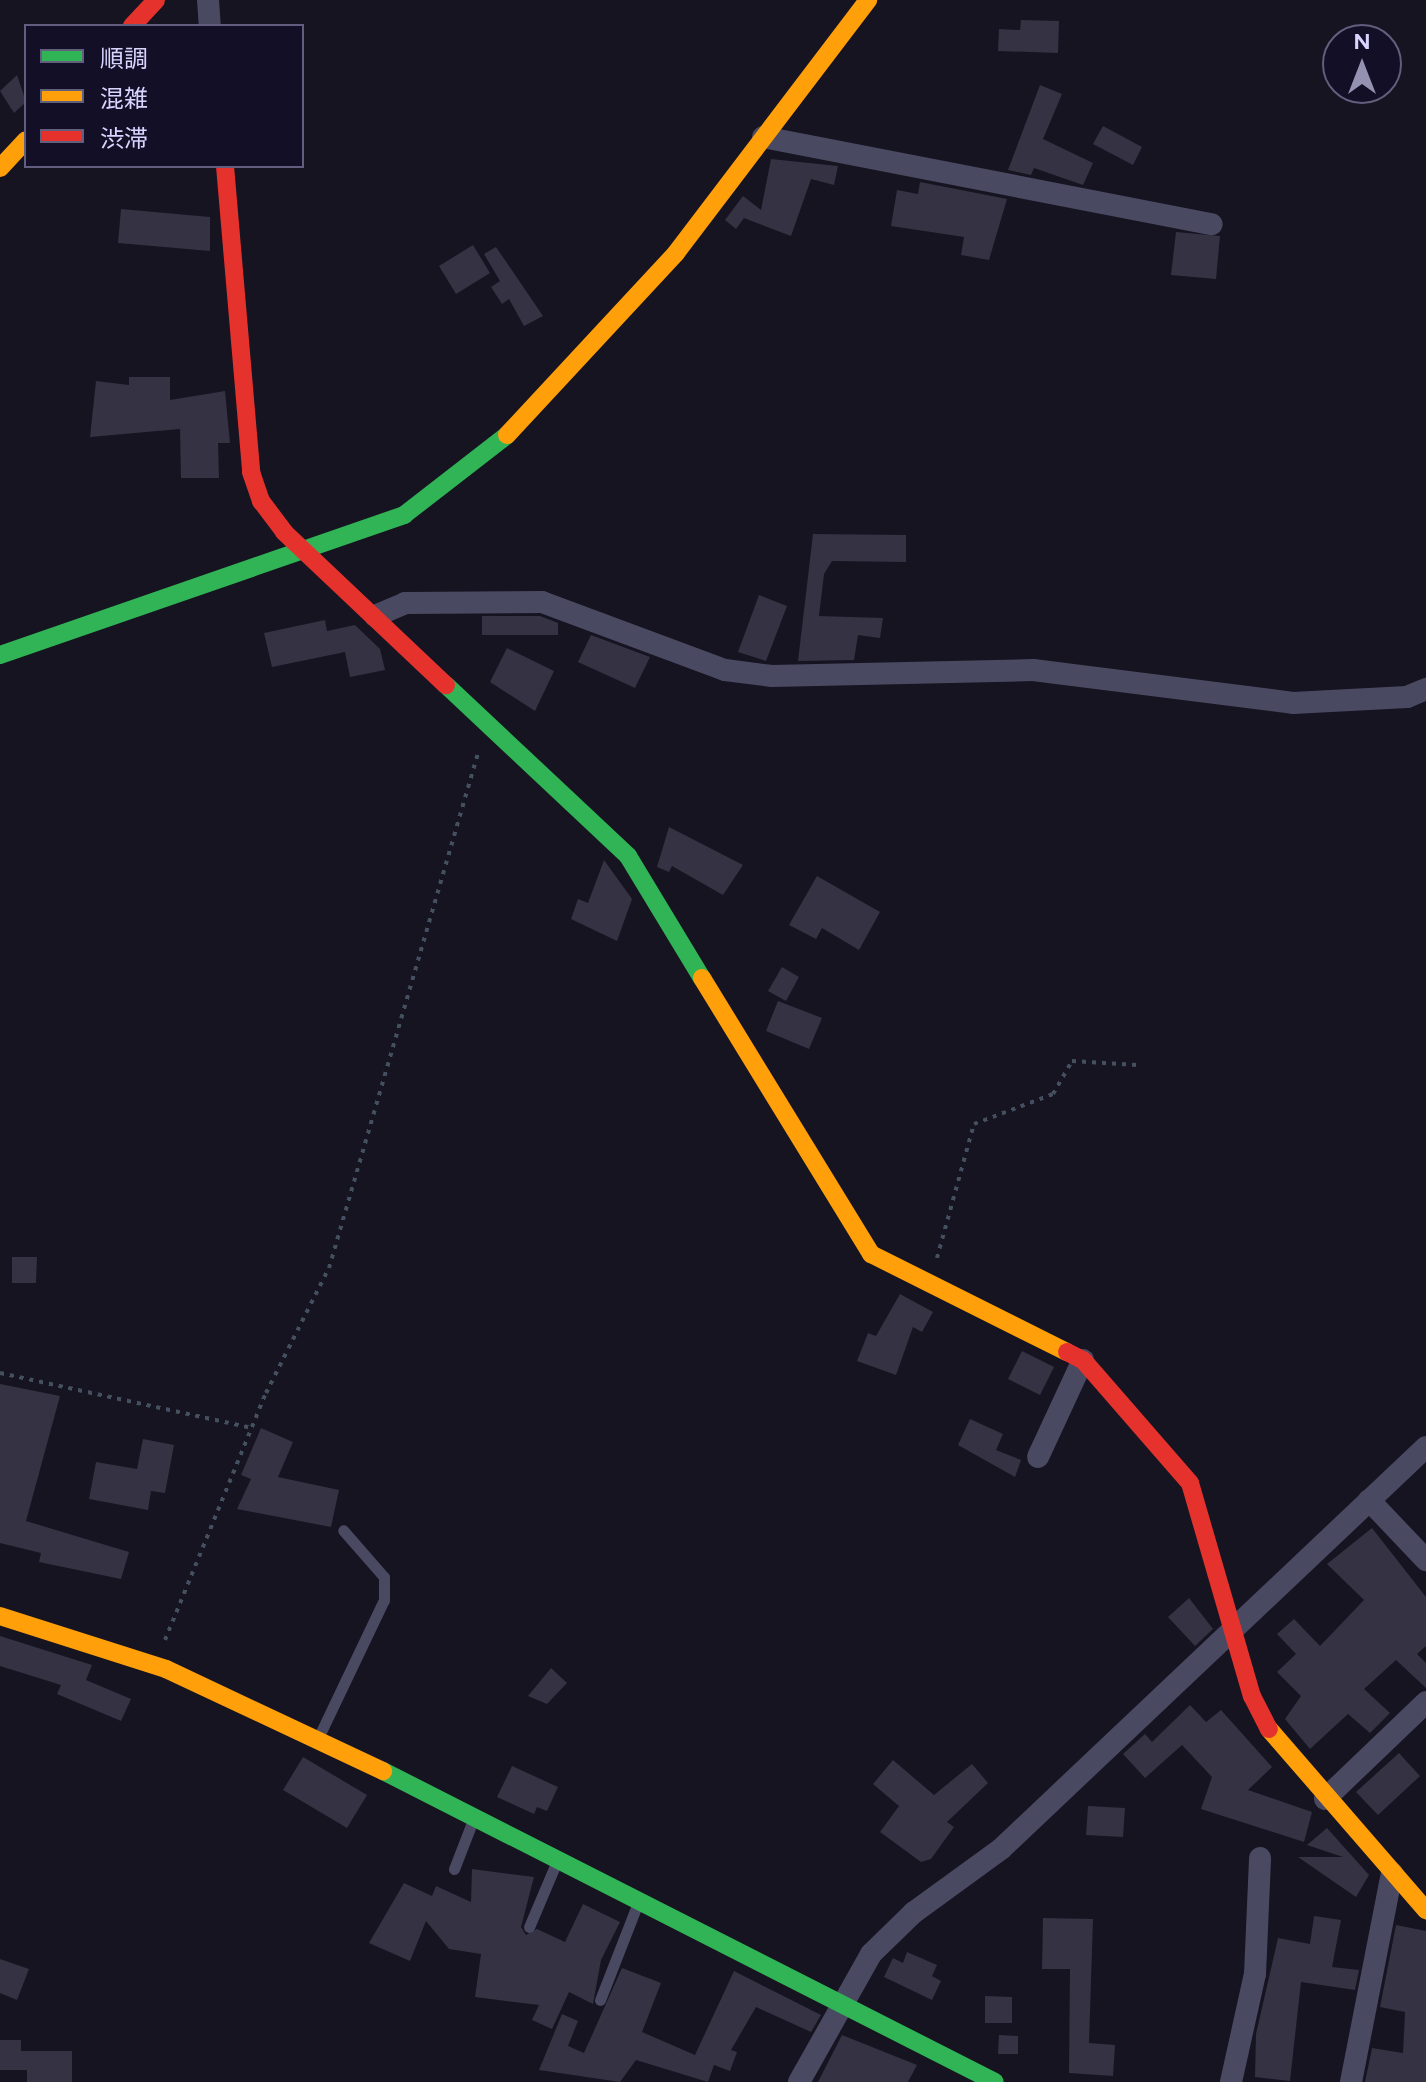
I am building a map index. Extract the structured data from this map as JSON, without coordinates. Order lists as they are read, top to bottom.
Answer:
{
  "legend": ["順調", "混雑", "渋滞"],
  "north": "top"
}
